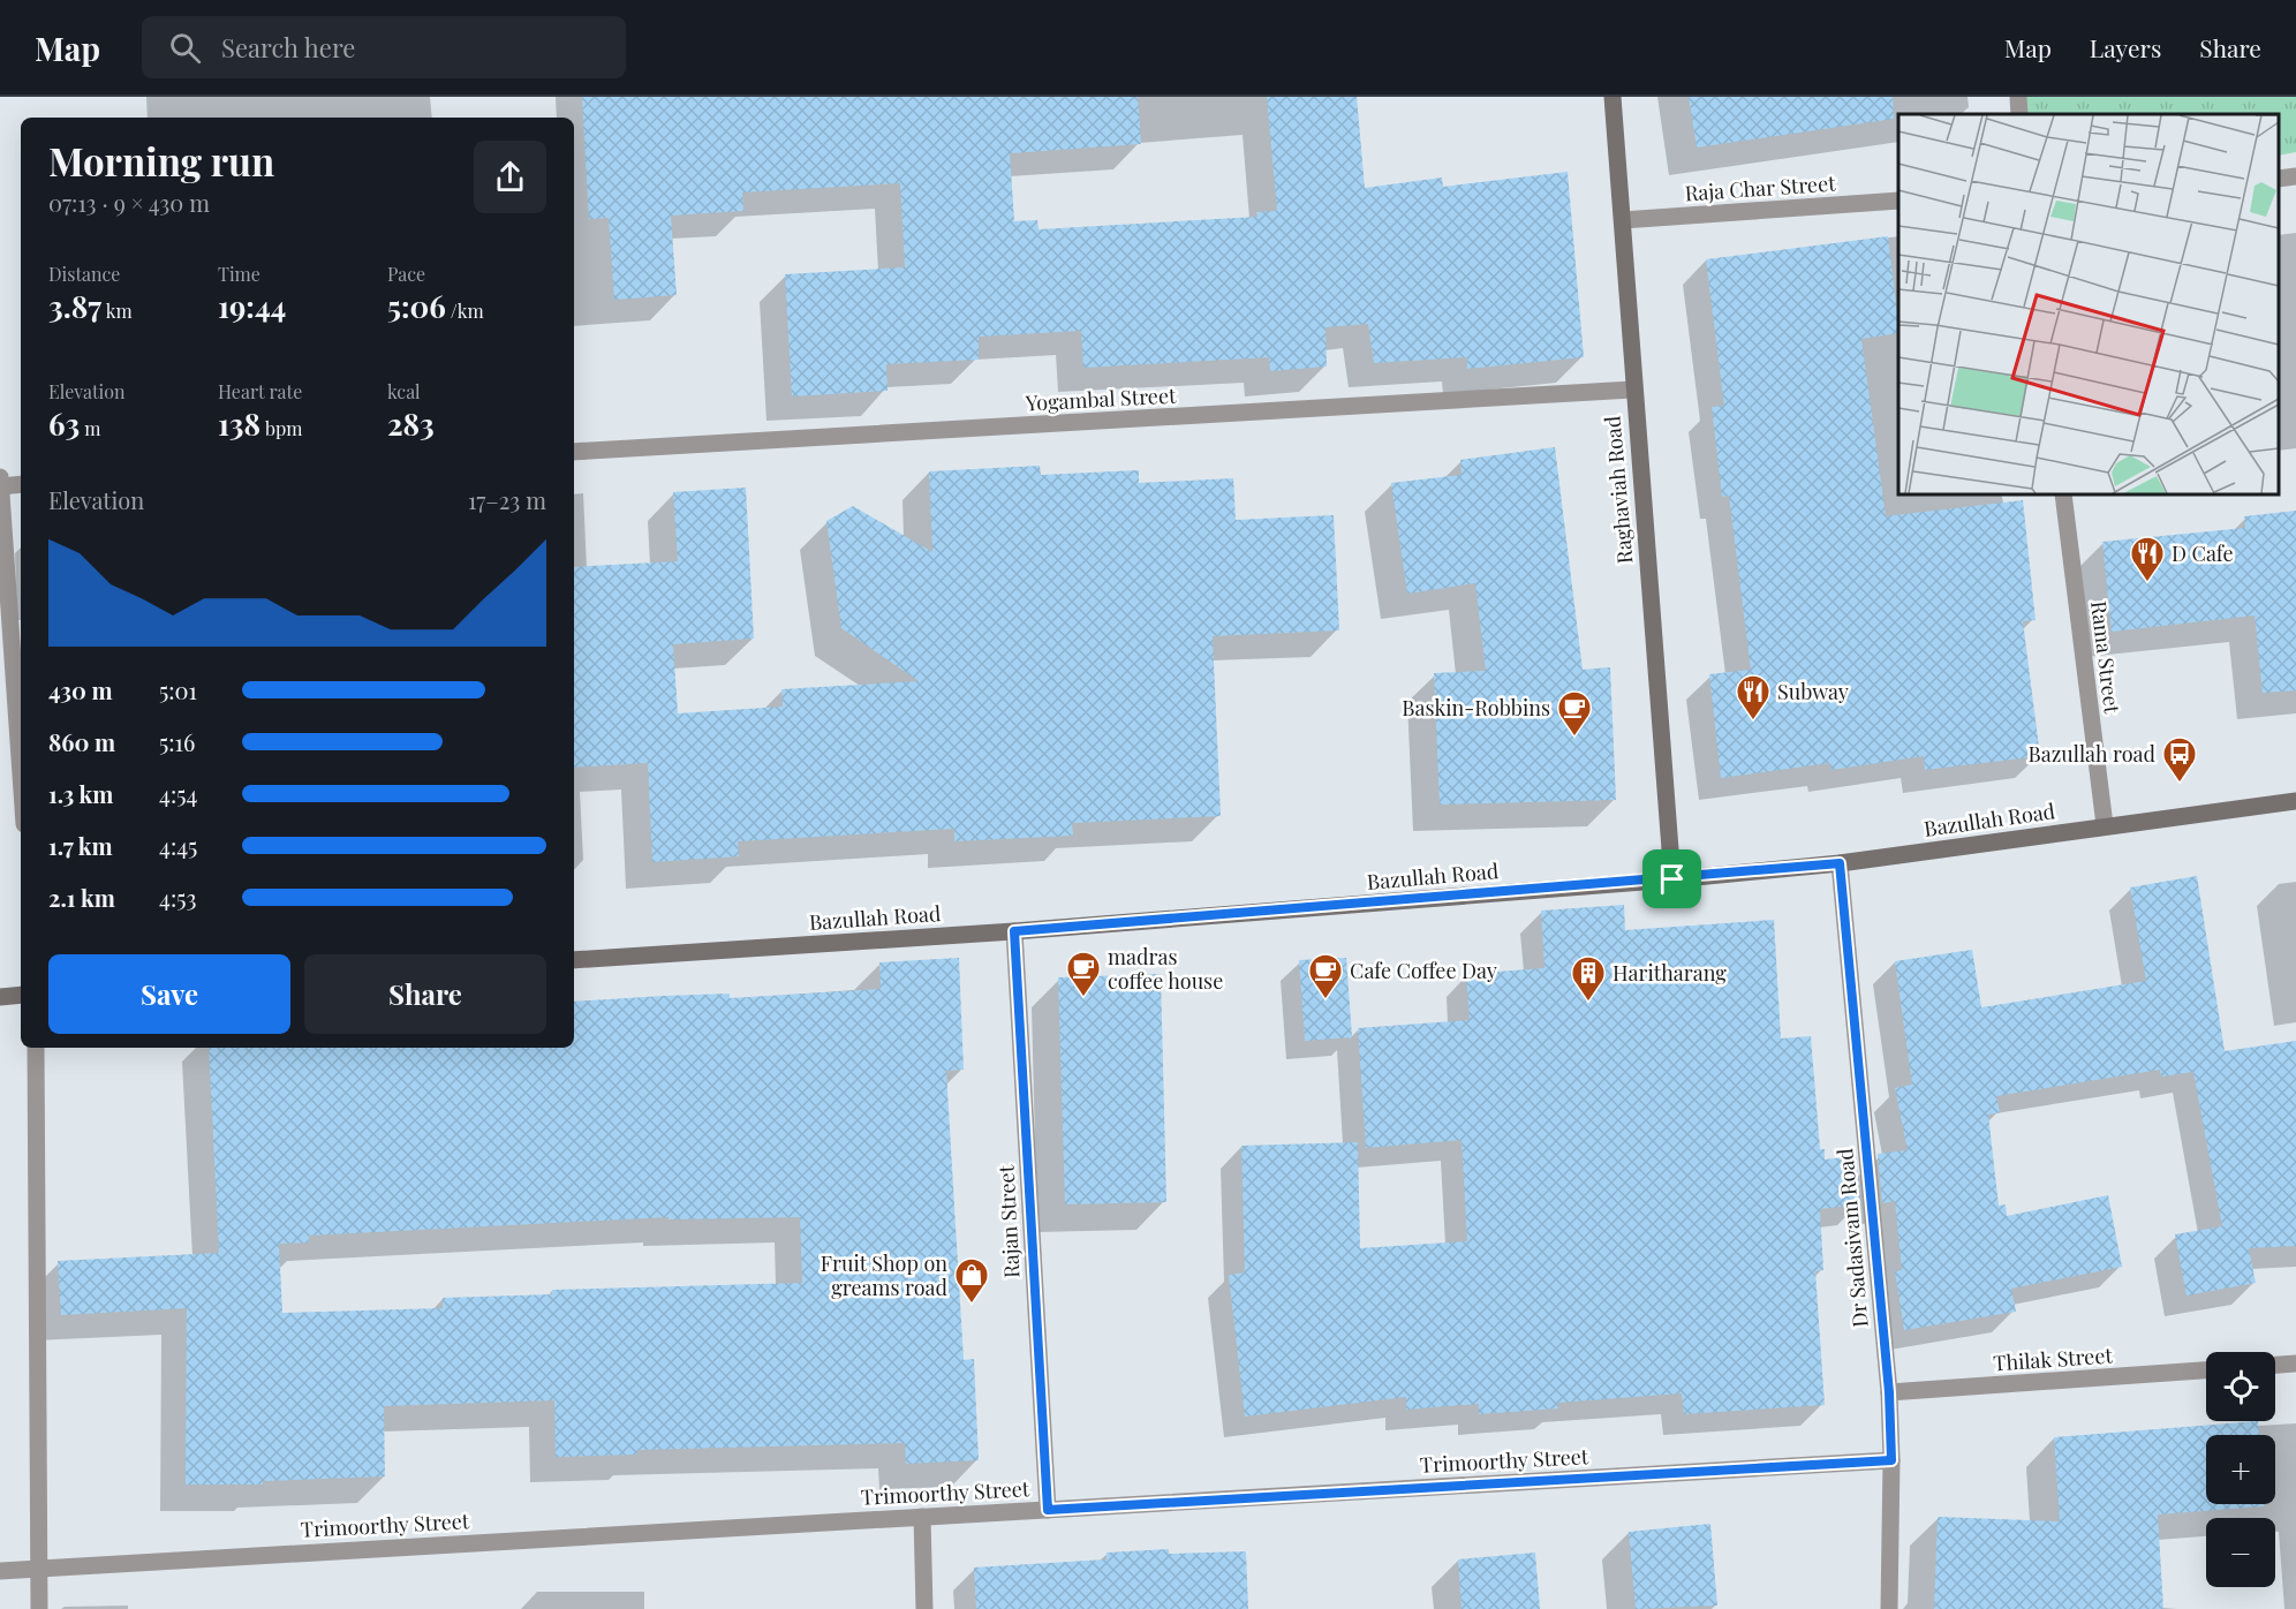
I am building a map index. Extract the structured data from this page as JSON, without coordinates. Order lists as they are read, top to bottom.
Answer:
{
  "streets": {
    "main road": ["Raghaviah Road", "Bazullah Road"],
    "street": [
      "Raja Char Street",
      "Yogambal Street",
      "Rama Street",
      "Rajan Street",
      "Dr Sadasivam Road",
      "Thilak Street",
      "Trimoorthy Street"
    ]
  },
  "crossings": [
    ["Raja Char Street", "Raghaviah Road"],
    ["Yogambal Street", "Raghaviah Road"],
    ["Raghaviah Road", "Bazullah Road"],
    ["Rama Street", "Bazullah Road"],
    ["Bazullah Road", "Rajan Street"],
    ["Bazullah Road", "Dr Sadasivam Road"],
    ["Rajan Street", "Trimoorthy Street"],
    ["Dr Sadasivam Road", "Thilak Street"],
    ["Dr Sadasivam Road", "Trimoorthy Street"]
  ],
  "places": {
    "restaurant": ["D Cafe", "Subway"],
    "cafe": ["Baskin-Robbins", "madras coffee house", "Cafe Coffee Day"],
    "bus stop": ["Bazullah road"],
    "building": ["Haritharang"],
    "shop": ["Fruit Shop on greams road"]
  },
  "page": {
    "header": "Map",
    "search": "Search here",
    "nav": ["Map", "Layers", "Share"],
    "heading": ["Morning run", "07:13 · 9 × 430 m"],
    "stats": [
      ["Distance", "3.87 km"],
      ["Time", "19:44"],
      ["Pace", "5:06 /km"],
      ["Elevation", "63 m"],
      ["Heart rate", "138 bpm"],
      ["kcal", "283"]
    ],
    "chart": ["Elevation", "17–23 m"],
    "list": [
      {
        "name": "430 m",
        "note": "5:01"
      },
      {
        "name": "860 m",
        "note": "5:16"
      },
      {
        "name": "1.3 km",
        "note": "4:54"
      },
      {
        "name": "1.7 km",
        "note": "4:45"
      },
      {
        "name": "2.1 km",
        "note": "4:53"
      }
    ],
    "buttons": ["Save", "Share"],
    "map_buttons": ["+", "−"]
  }
}
